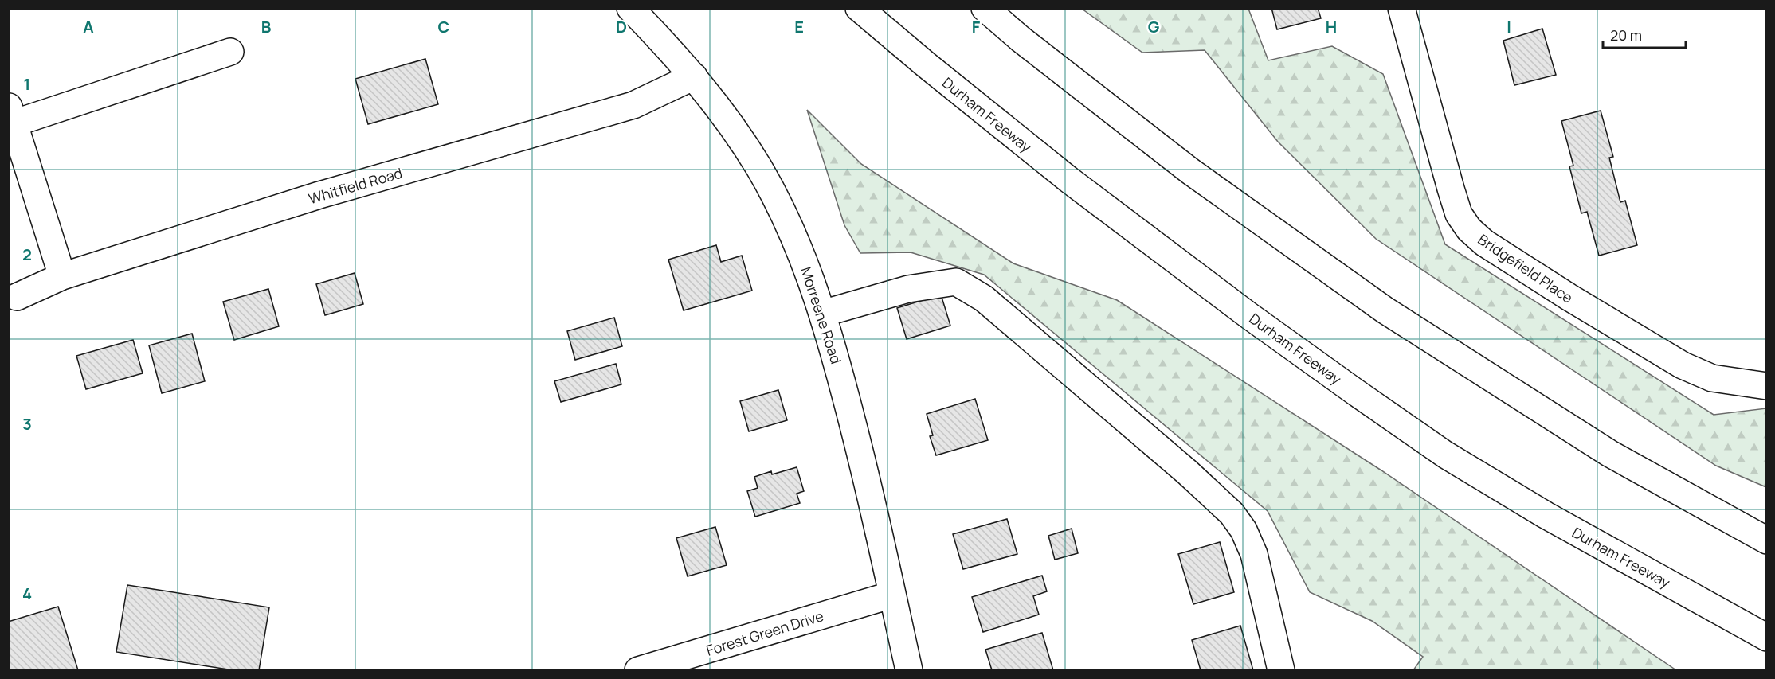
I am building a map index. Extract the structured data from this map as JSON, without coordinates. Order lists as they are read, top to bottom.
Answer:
{
  "streets": {
    "main road": [
      "Durham Freeway",
      "Whitfield Road",
      "Bridgefield Place",
      "Morreene Road",
      "Forest Green Drive"
    ]
  },
  "crossings": [
    ["Whitfield Road", "Morreene Road"],
    ["Morreene Road", "Forest Green Drive"]
  ],
  "scale_bar": "20 m",
  "grid": {
    "columns": [
      "A",
      "B",
      "C",
      "D",
      "E",
      "F",
      "G",
      "H",
      "I"
    ],
    "rows": [
      "1",
      "2",
      "3",
      "4"
    ]
  }
}
